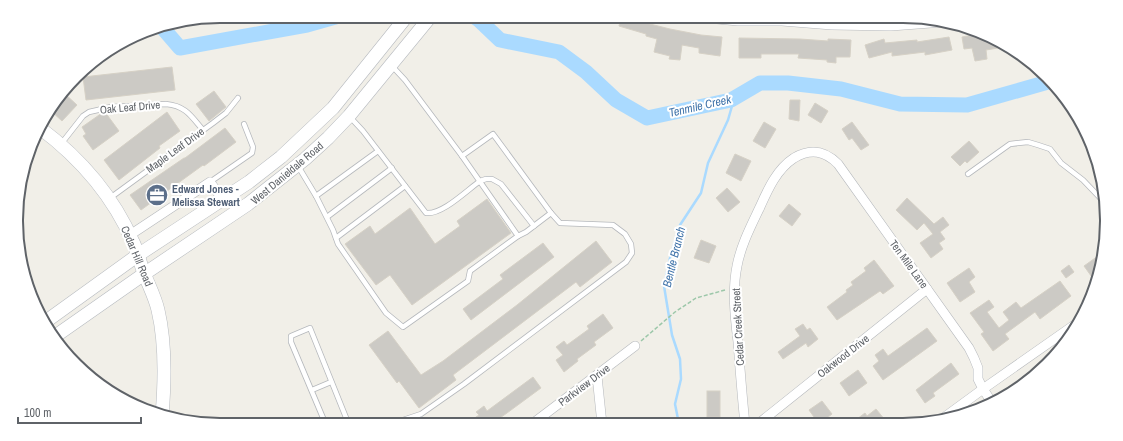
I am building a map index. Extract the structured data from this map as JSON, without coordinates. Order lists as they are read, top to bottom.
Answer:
{
  "streets": {
    "main road": ["West Danieldale Road", "Cedar Hill Road"],
    "street": [
      "Ten Mile Lane",
      "Cedar Creek Street",
      "Oakwood Drive",
      "Parkview Drive"
    ],
    "lane": ["Oak Leaf Drive", "Maple Leaf Drive"]
  },
  "crossings": [
    ["Oak Leaf Drive", "Maple Leaf Drive"],
    ["Oak Leaf Drive", "Cedar Hill Road"],
    ["Maple Leaf Drive", "Cedar Hill Road"],
    ["West Danieldale Road", "Cedar Hill Road"],
    ["Ten Mile Lane", "Cedar Creek Street"],
    ["Ten Mile Lane", "Oakwood Drive"]
  ],
  "water": ["Tenmile Creek", "Bentle Branch"],
  "places": {
    "office": ["Edward Jones - Melissa Stewart"]
  },
  "scale_bar": "100 m"
}
